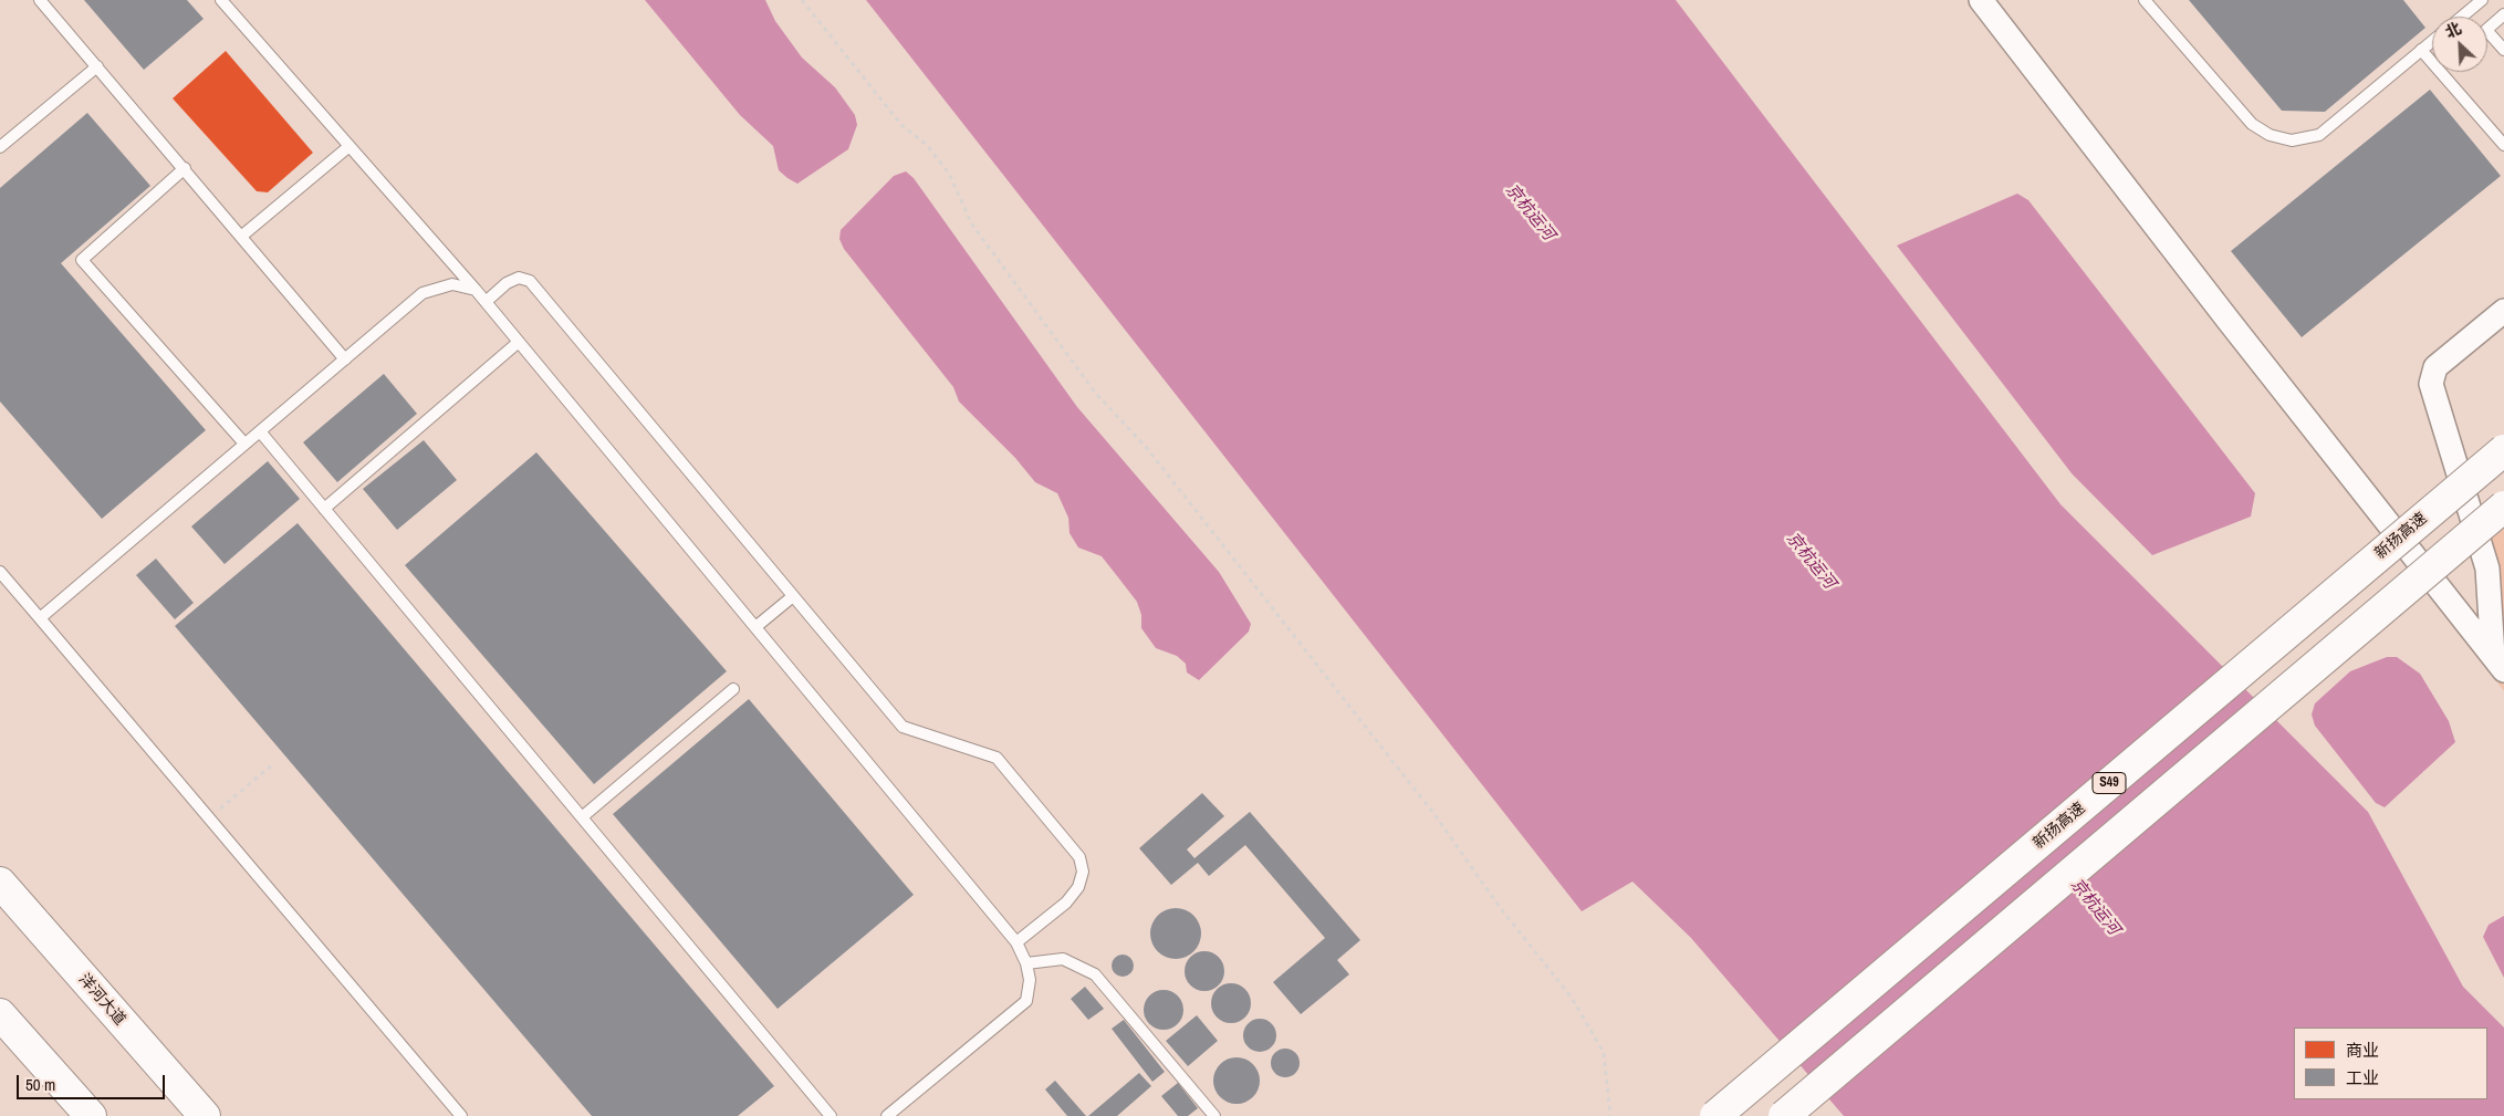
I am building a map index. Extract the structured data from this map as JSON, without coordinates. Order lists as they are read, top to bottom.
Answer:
{
  "streets": {
    "main road": ["新扬高速", "S49", "洋河大道"]
  },
  "water": ["京杭运河"],
  "legend": ["商业", "工业"],
  "scale_bar": "50 m",
  "north": "top left"
}
